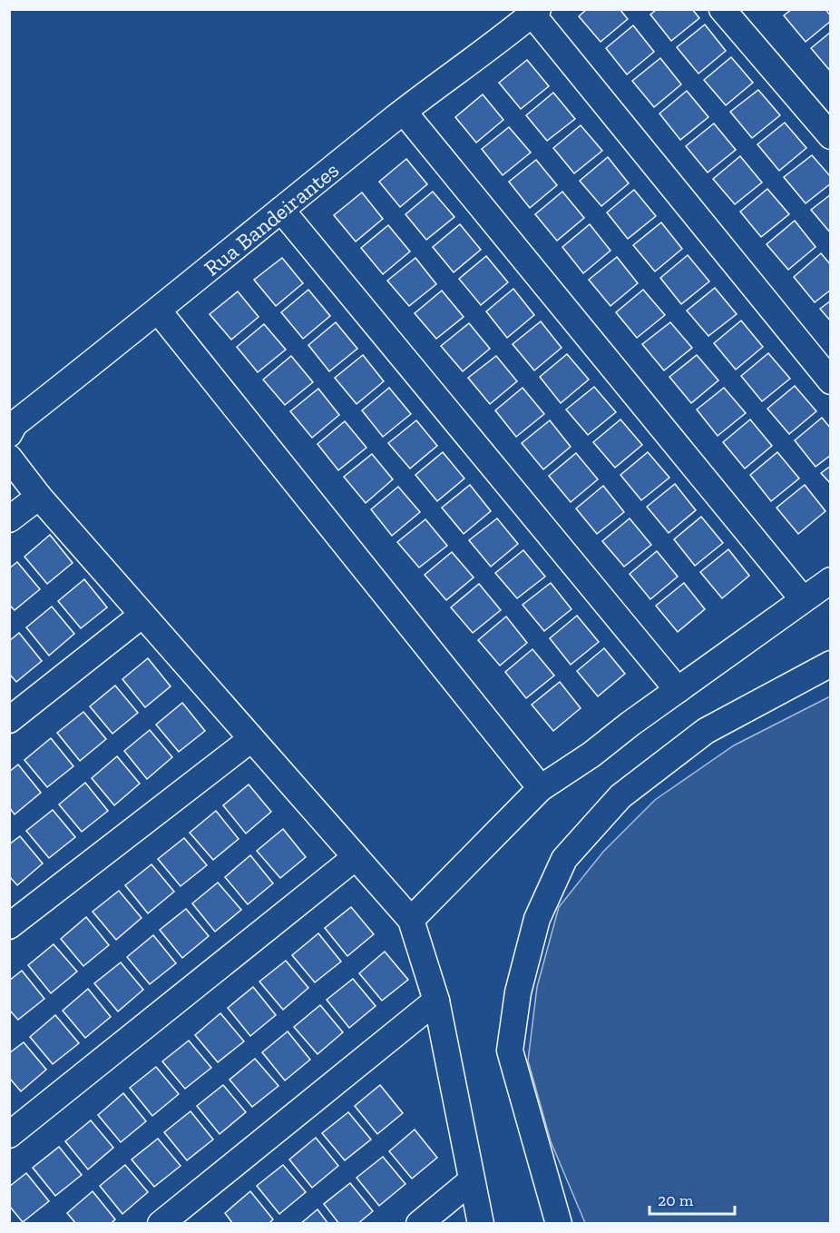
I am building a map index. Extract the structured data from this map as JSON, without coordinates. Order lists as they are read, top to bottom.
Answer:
{
  "streets": {
    "street": ["Rua Bandeirantes"]
  },
  "scale_bar": "20 m"
}
